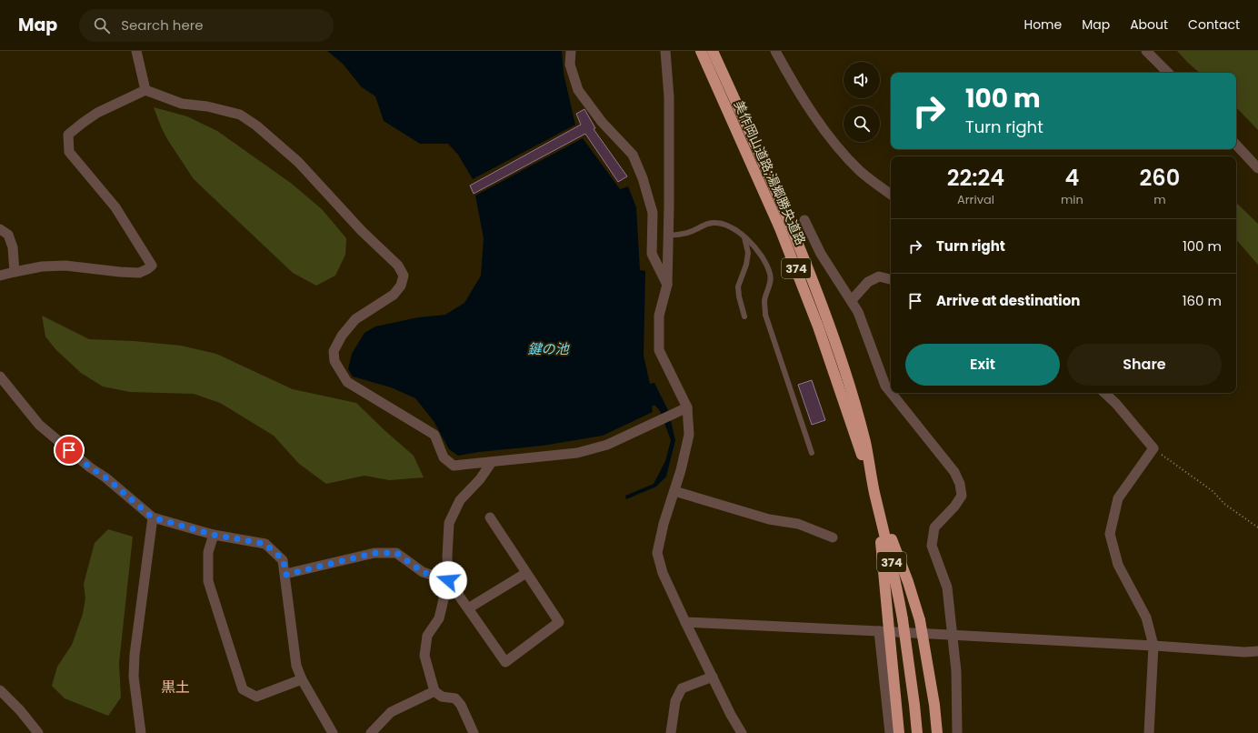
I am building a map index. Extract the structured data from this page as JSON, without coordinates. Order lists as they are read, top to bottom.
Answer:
{
  "streets": {
    "highway": ["美作岡山道路;湯郷勝央道路", "374"]
  },
  "districts": ["黒土"],
  "water": ["鍵の池"],
  "page": {
    "header": "Map",
    "search": "Search here",
    "nav": [
      "Home",
      "Map",
      "About",
      "Contact"
    ],
    "turn": ["100 m", "Turn right"],
    "eta": [
      "22:24",
      "Arrival",
      "4",
      "min",
      "260",
      "m"
    ],
    "list": [
      {
        "name": "Turn right",
        "value": "100 m"
      },
      {
        "name": "Arrive at destination",
        "value": "160 m"
      }
    ],
    "buttons": ["Exit", "Share"]
  }
}
